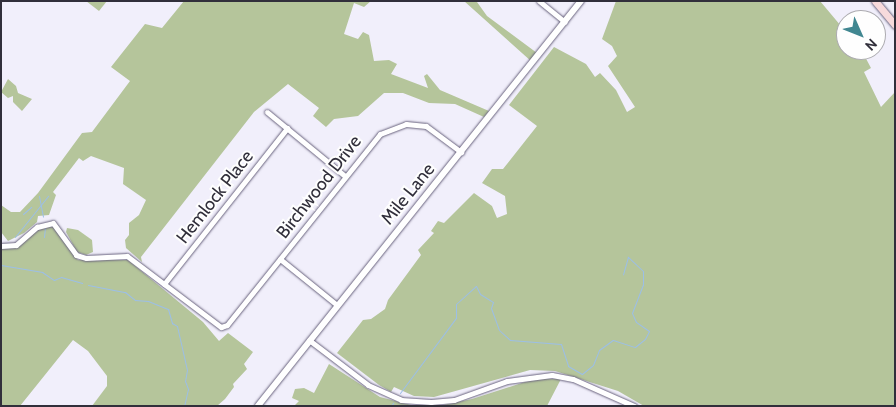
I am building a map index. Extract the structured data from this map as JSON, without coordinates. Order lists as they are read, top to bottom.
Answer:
{
  "streets": {
    "street": ["Birchwood Drive", "Mile Lane", "Hemlock Place"]
  },
  "crossings": [
    ["Birchwood Drive", "Mile Lane"],
    ["Birchwood Drive", "Hemlock Place"]
  ],
  "north": "bottom right"
}
